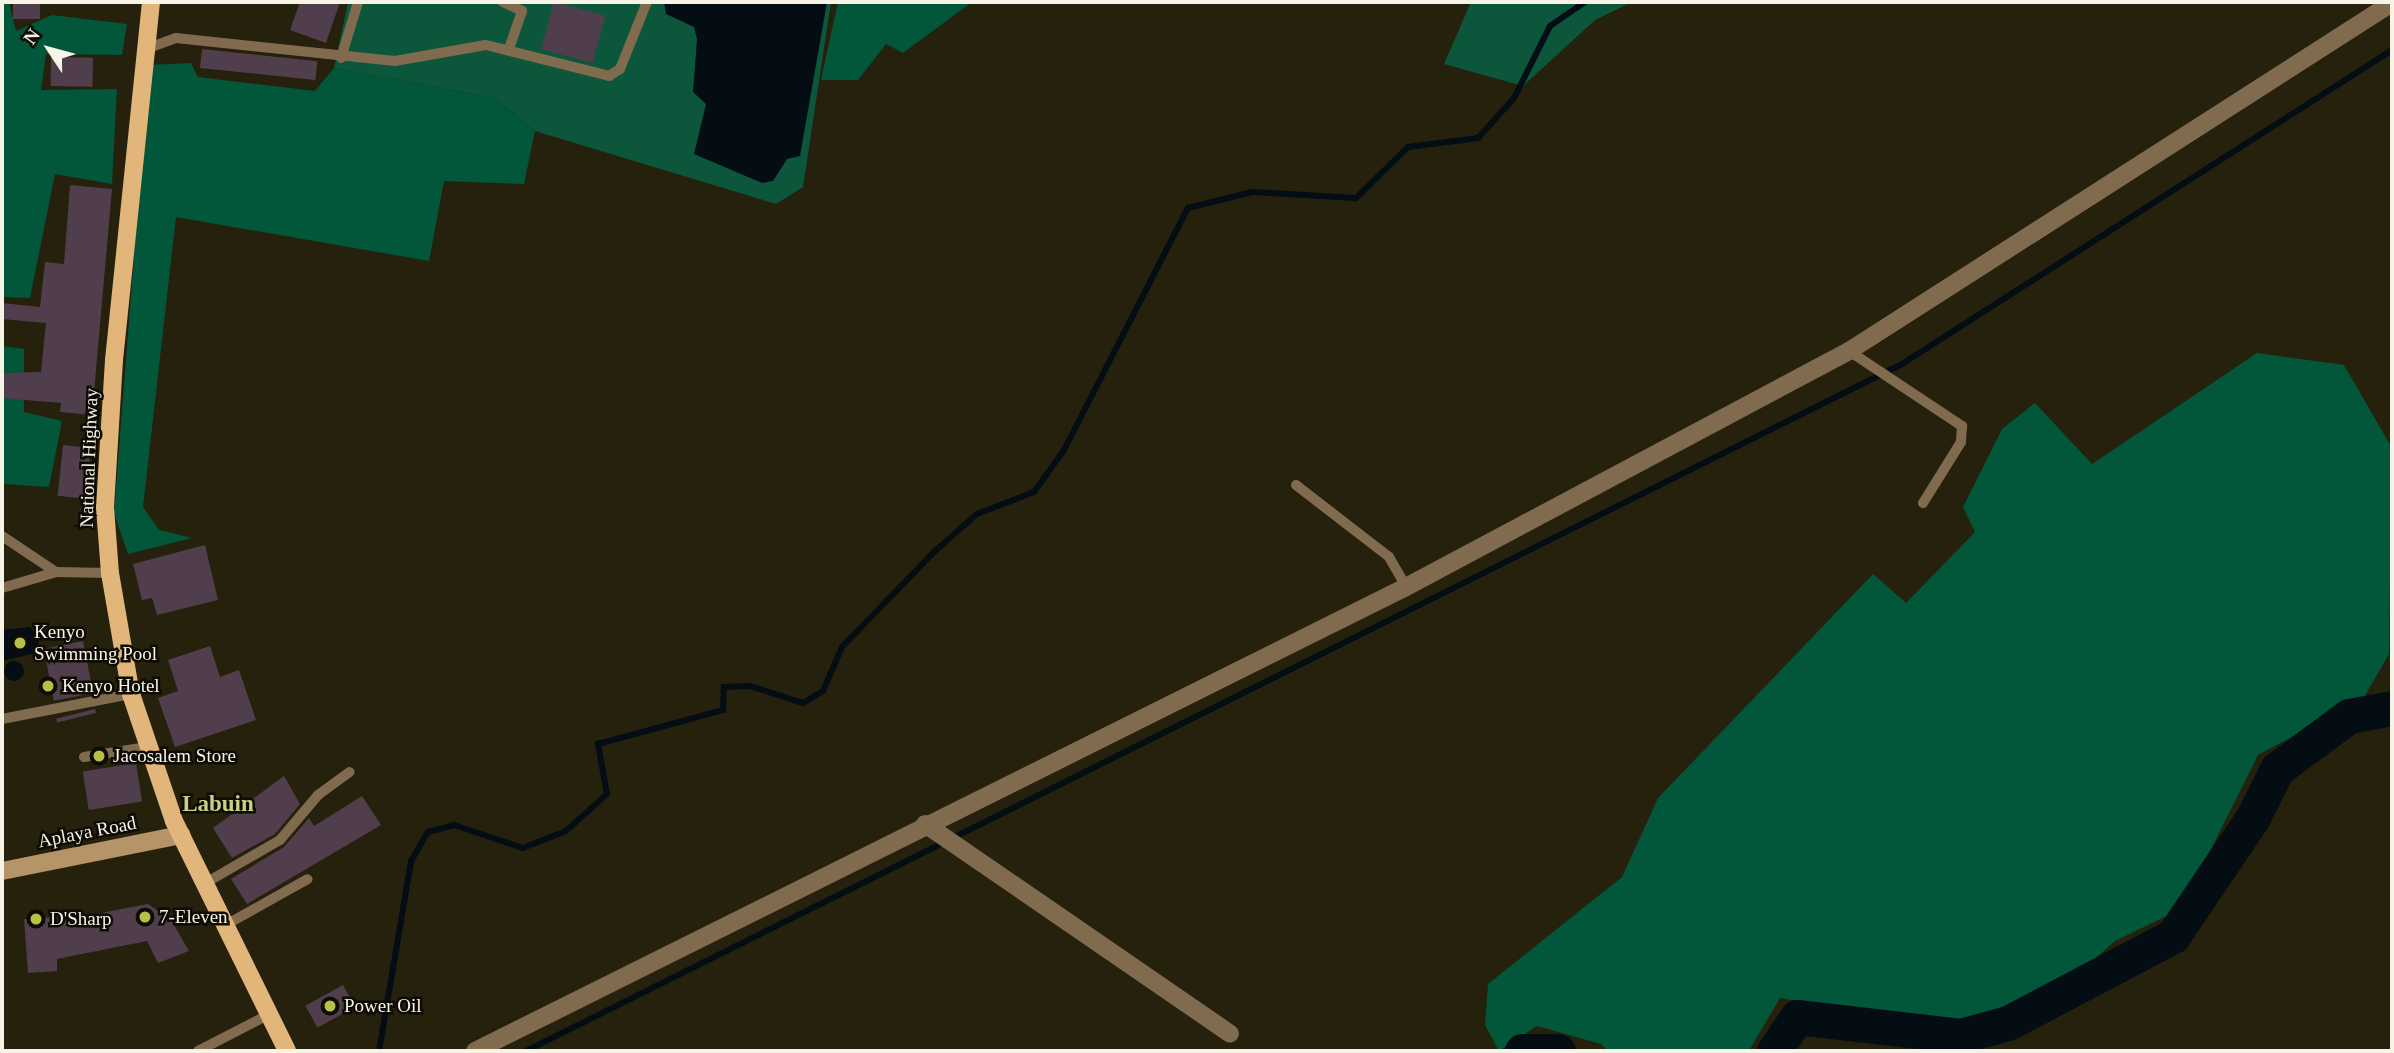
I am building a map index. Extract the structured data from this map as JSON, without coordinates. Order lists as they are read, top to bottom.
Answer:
{
  "streets": {
    "main road": ["National Highway"],
    "street": ["Aplaya Road"]
  },
  "crossings": [
    ["National Highway", "Aplaya Road"]
  ],
  "districts": ["Labuin"],
  "places": [
    "Kenyo Swimming Pool",
    "Kenyo Hotel",
    "Jacosalem Store",
    "7-Eleven",
    "D'Sharp",
    "Power Oil"
  ],
  "north": "top left"
}
